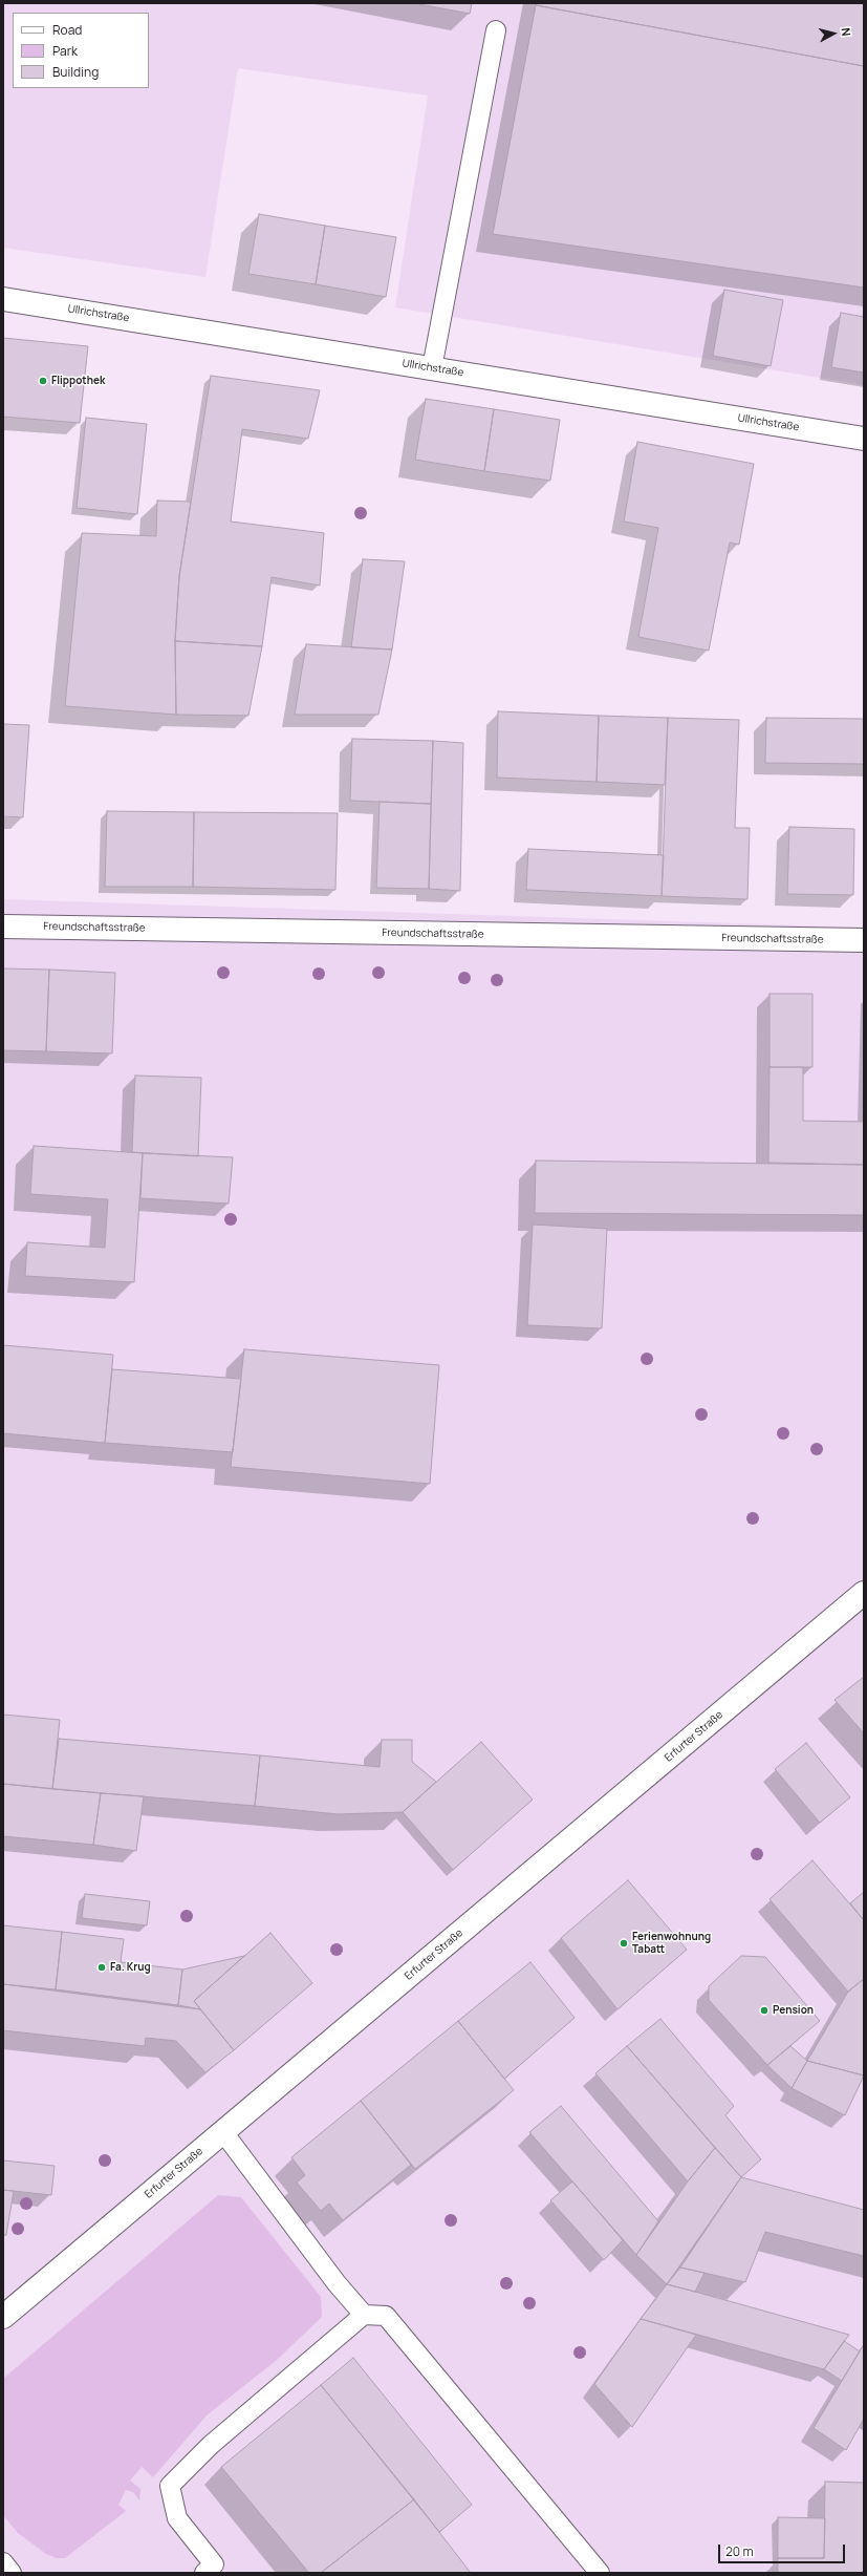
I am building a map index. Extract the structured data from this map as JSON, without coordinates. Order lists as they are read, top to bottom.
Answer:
{
  "streets": {
    "street": ["Ullrichstraße", "Freundschaftsstraße", "Erfurter Straße"]
  },
  "places": [
    "Flippothek",
    "Ferienwohnung Tabatt",
    "Fa. Krug",
    "Pension"
  ],
  "legend": ["Road", "Park", "Building"],
  "scale_bar": "20 m",
  "north": "right"
}
